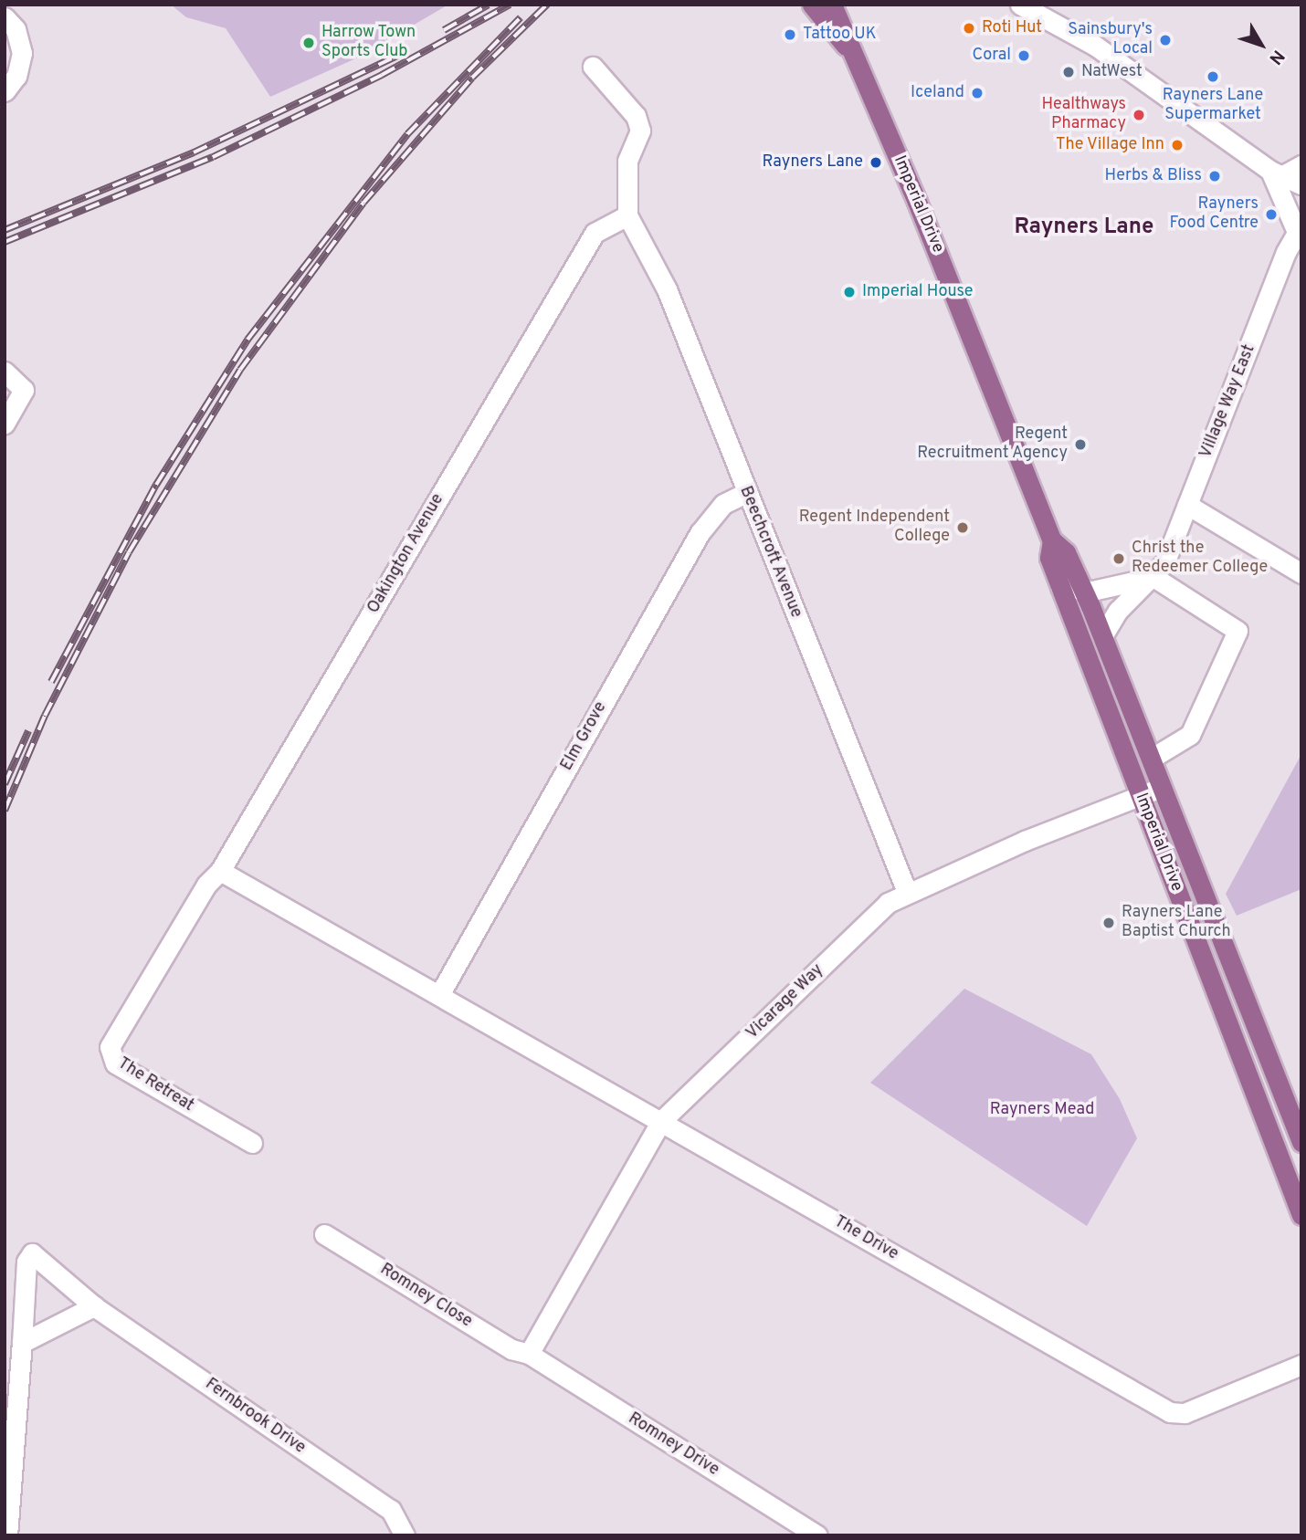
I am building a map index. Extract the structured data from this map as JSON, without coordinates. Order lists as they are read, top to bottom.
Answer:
{
  "streets": {
    "main road": ["Imperial Drive"],
    "street": [
      "Village Way East",
      "Beechcroft Avenue",
      "Oakington Avenue",
      "Elm Grove",
      "Vicarage Way",
      "The Retreat",
      "The Drive",
      "Romney Close",
      "Fernbrook Drive",
      "Romney Drive"
    ]
  },
  "crossings": [
    ["Imperial Drive", "Village Way East"],
    ["Imperial Drive", "Vicarage Way"],
    ["Beechcroft Avenue", "Oakington Avenue"],
    ["Beechcroft Avenue", "Elm Grove"],
    ["Beechcroft Avenue", "Vicarage Way"],
    ["Oakington Avenue", "The Retreat"],
    ["Oakington Avenue", "The Drive"],
    ["Elm Grove", "The Drive"],
    ["Vicarage Way", "The Drive"],
    ["Vicarage Way", "Romney Close"],
    ["Vicarage Way", "Romney Drive"],
    ["Romney Close", "Romney Drive"]
  ],
  "districts": ["Rayners Lane"],
  "parks": ["Rayners Mead"],
  "places": [
    "Roti Hut",
    "Tattoo UK",
    "Sainsbury's Local",
    "Harrow Town Sports Club",
    "Coral",
    "NatWest",
    "Rayners Lane Supermarket",
    "Iceland",
    "Healthways Pharmacy",
    "The Village Inn",
    "Rayners Lane",
    "Herbs & Bliss",
    "Rayners Food Centre",
    "Imperial House",
    "Regent Recruitment Agency",
    "Regent Independent College",
    "Christ the Redeemer College",
    "Rayners Lane Baptist Church"
  ],
  "north": "bottom right"
}
